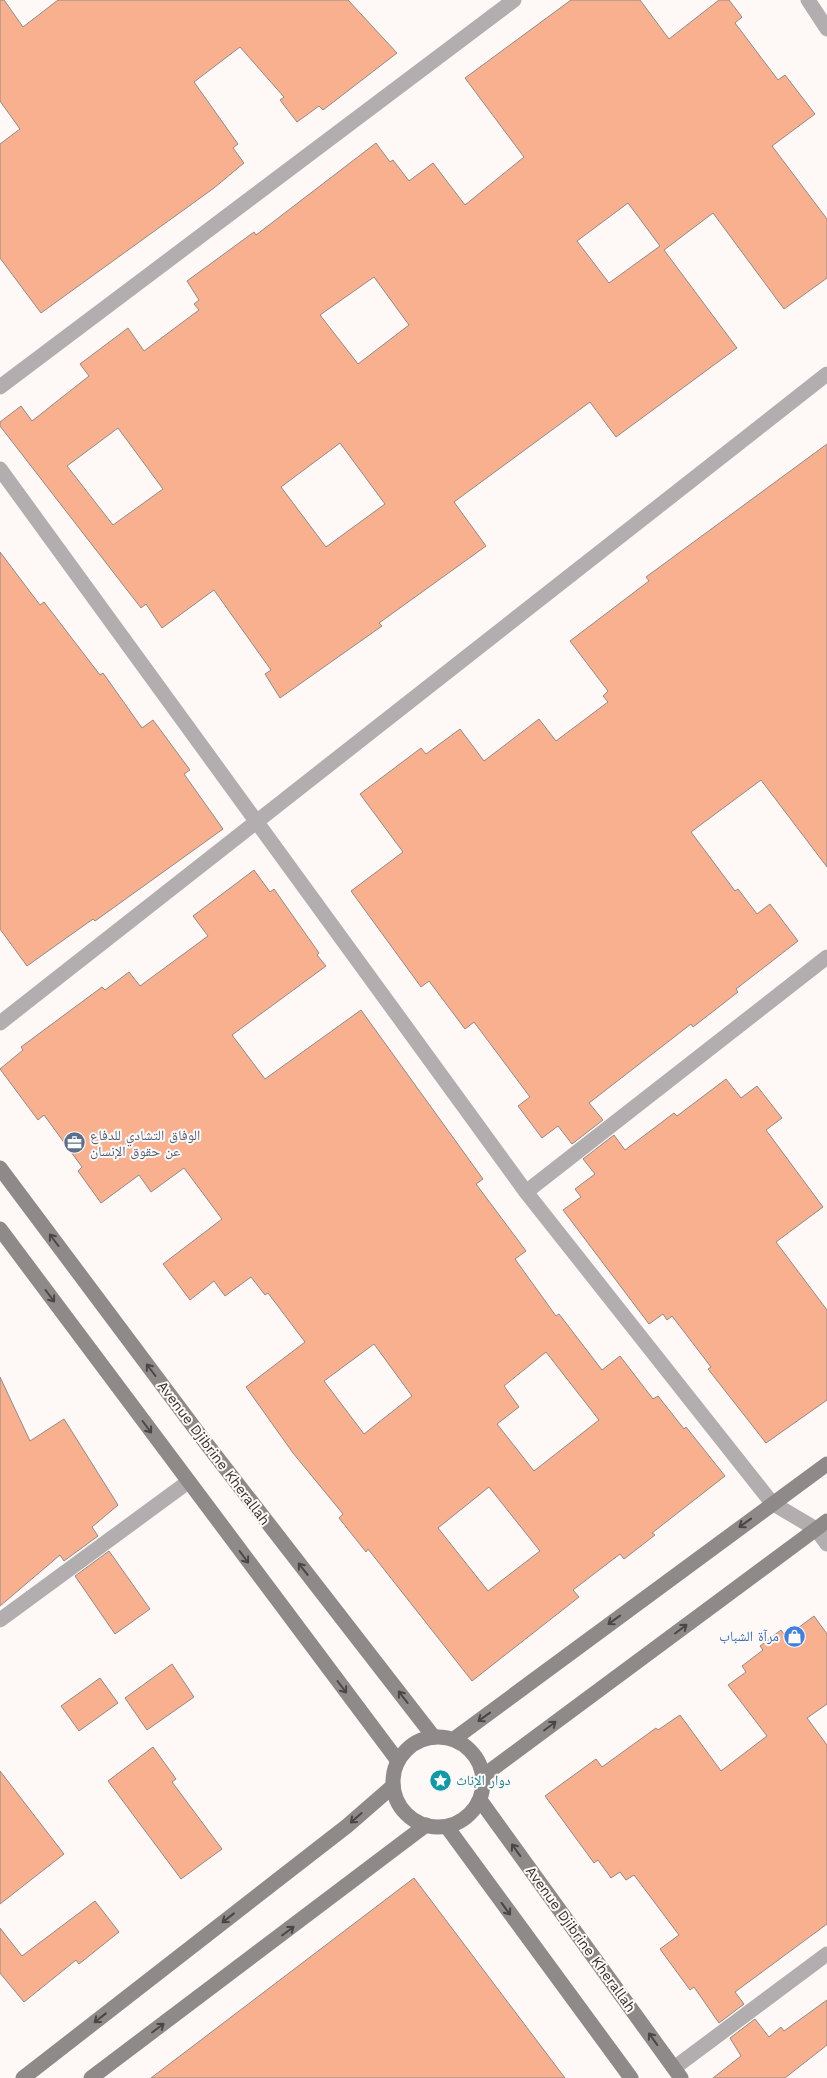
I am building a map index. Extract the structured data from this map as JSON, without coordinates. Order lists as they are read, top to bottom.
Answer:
{
  "streets": {
    "street": ["Avenue Djibrine Kherallah"]
  },
  "places": {
    "office": ["الوفاق التشادي للدفاع عن حقوق الإنسان"],
    "shop": ["مرآة الشباب"],
    "place": ["دوار الإناث"]
  }
}
